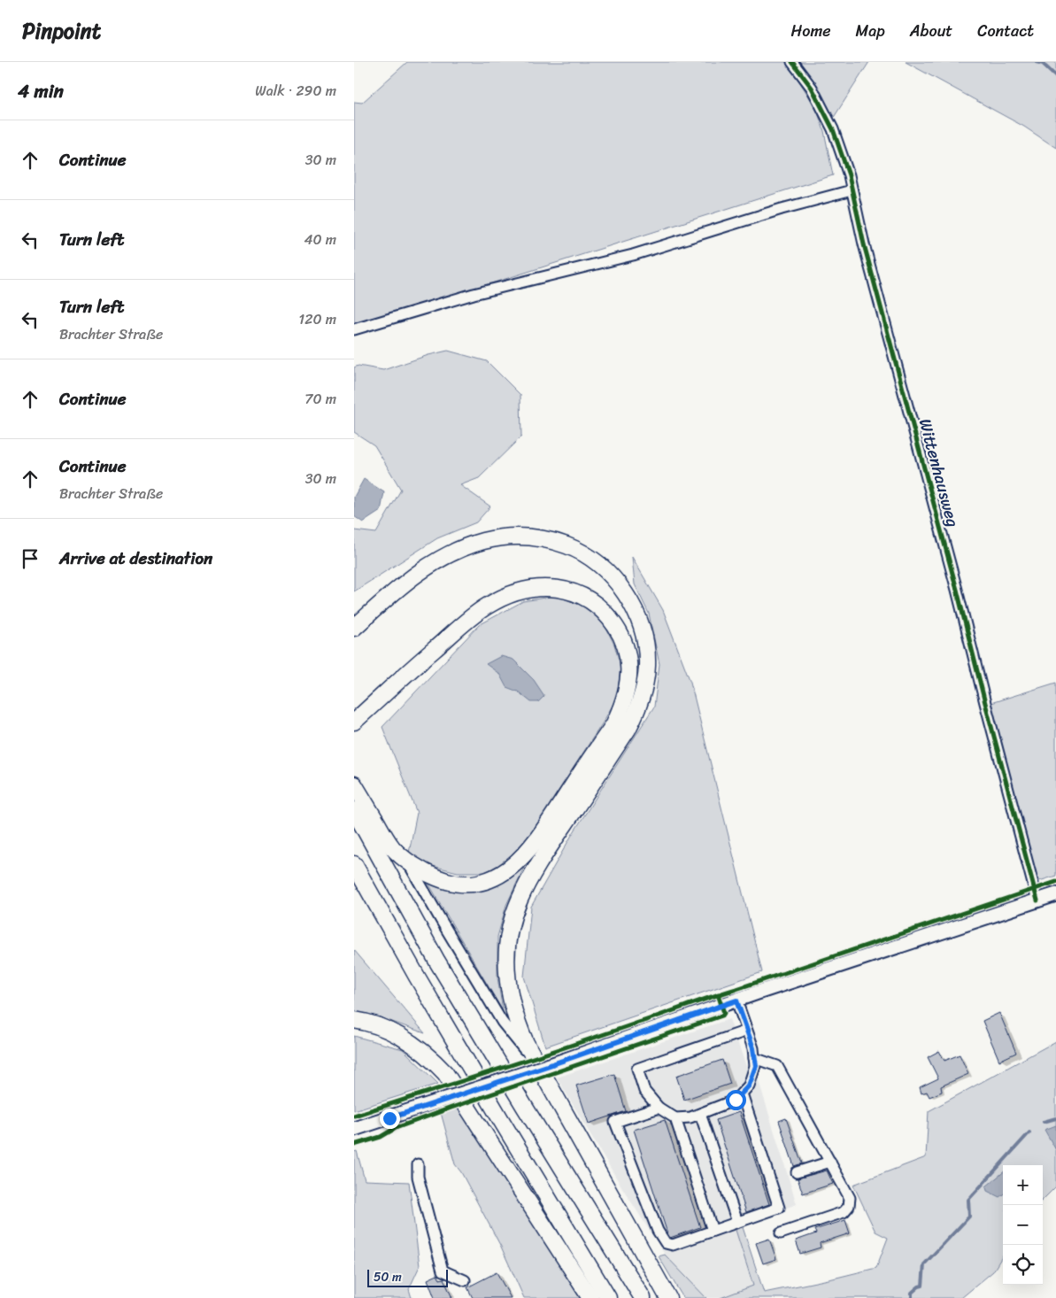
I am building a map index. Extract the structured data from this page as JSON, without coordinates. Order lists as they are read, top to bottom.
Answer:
{
  "streets": {
    "street": ["Wittenhausweg"]
  },
  "scale_bar": "50 m",
  "page": {
    "header": "Pinpoint",
    "nav": [
      "Home",
      "Map",
      "About",
      "Contact"
    ],
    "heading": ["4 min", "Walk · 290 m"],
    "list": [
      ["Continue", "30 m"],
      ["Turn left", "40 m"],
      ["Turn left", "Brachter Straße", "120 m"],
      ["Continue", "70 m"],
      ["Continue", "Brachter Straße", "30 m"],
      "Arrive at destination"
    ],
    "map_buttons": ["+", "−"],
    "scale": "50 m"
  }
}
